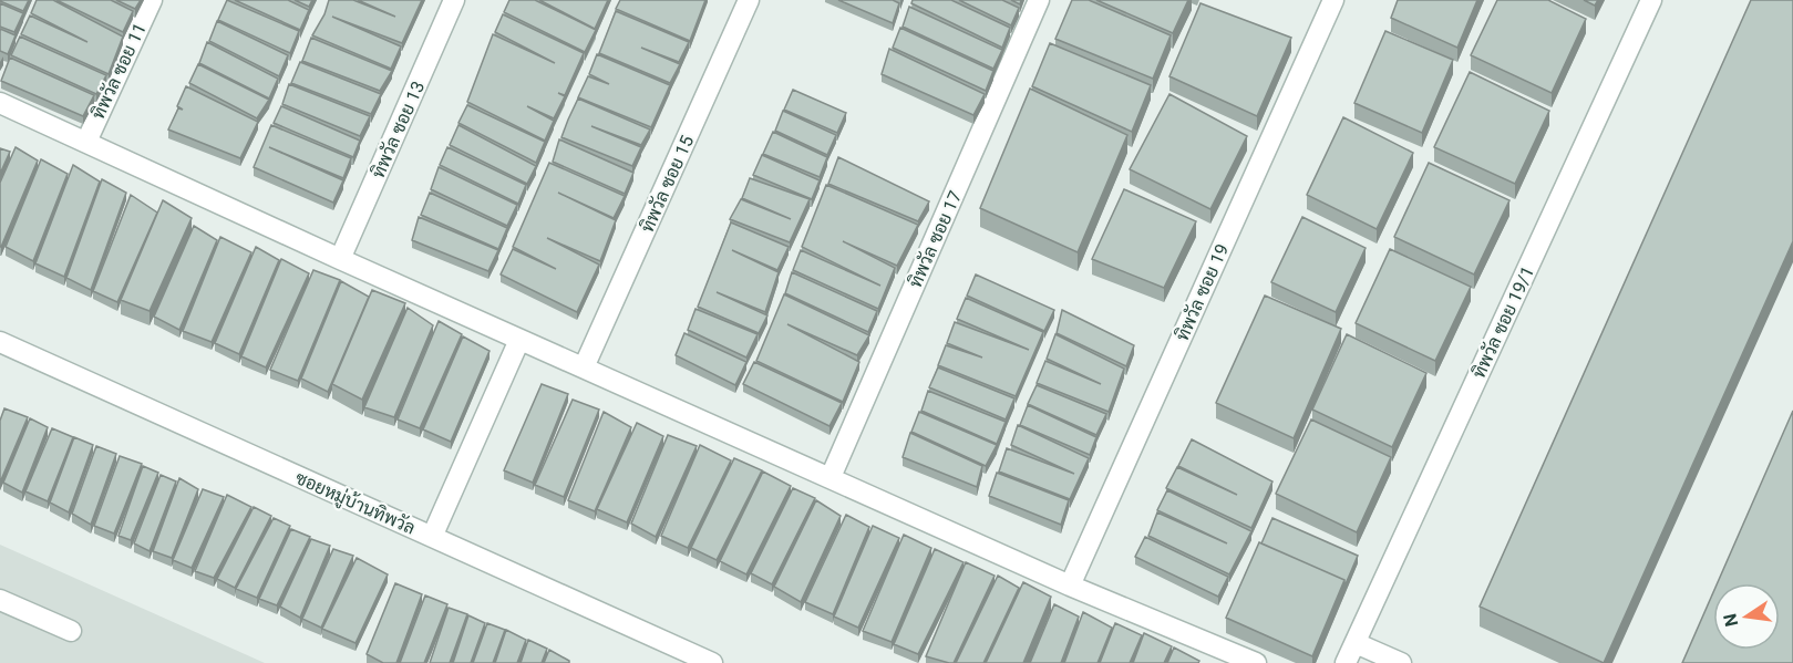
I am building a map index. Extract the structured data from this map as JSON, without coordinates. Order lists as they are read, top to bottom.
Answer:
{
  "streets": {
    "street": [
      "ทิพวัล ซอย 11",
      "ทิพวัล ซอย 13",
      "ทิพวัล ซอย 15",
      "ทิพวัล ซอย 17",
      "ทิพวัล ซอย 19",
      "ทิพวัล ซอย 19/1",
      "ซอยหมู่บ้านทิพวัล"
    ]
  },
  "north": "left"
}
